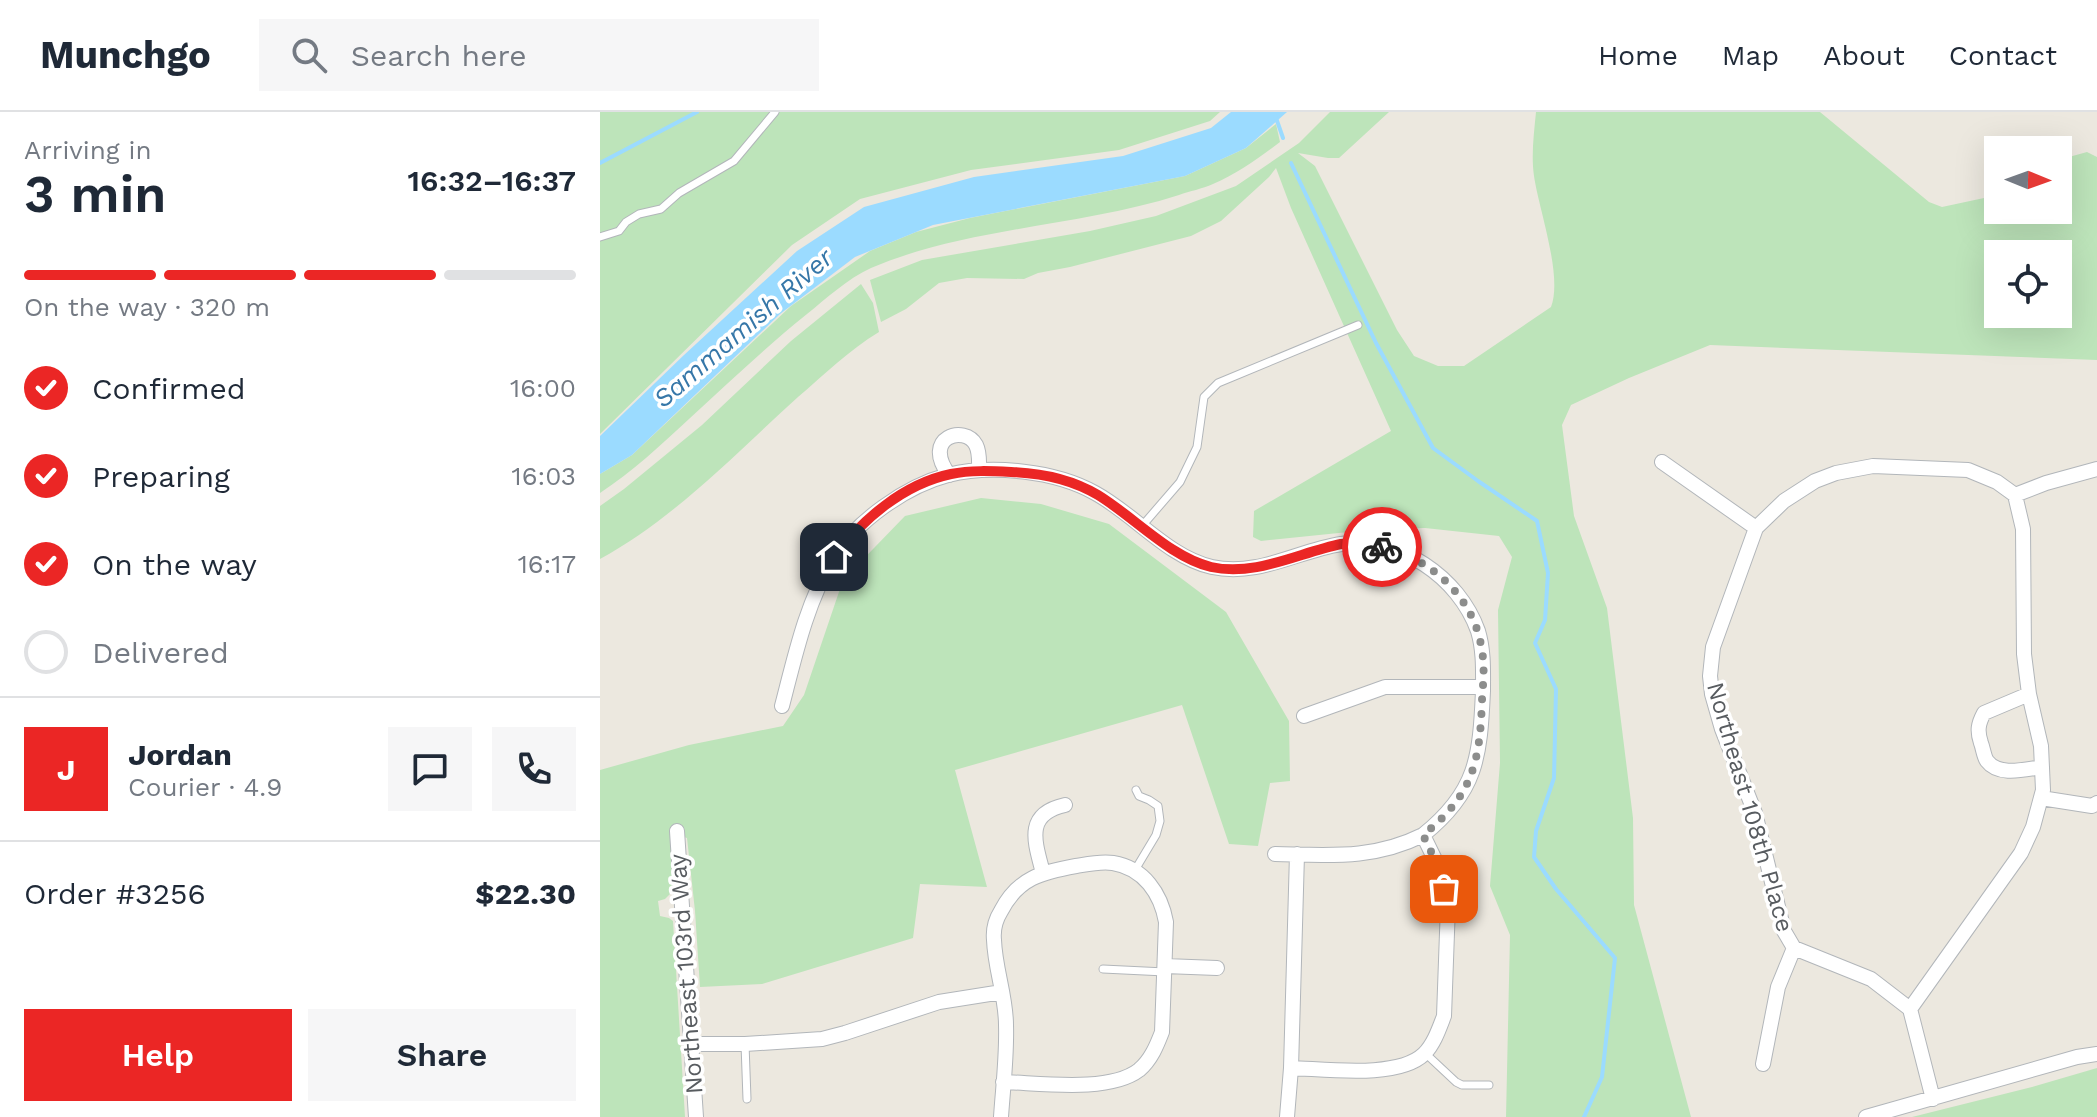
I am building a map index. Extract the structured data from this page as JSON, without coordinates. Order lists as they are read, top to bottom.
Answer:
{
  "streets": {
    "street": ["Northeast 108th Place", "Northeast 103rd Way"]
  },
  "water": ["Sammamish River"],
  "north": "right",
  "page": {
    "header": "Munchgo",
    "search": "Search here",
    "nav": [
      "Home",
      "Map",
      "About",
      "Contact"
    ],
    "heading": ["3 min", "Arriving in", "16:32–16:37"],
    "panel": [
      "Jordan",
      "Courier · 4.9",
      "Order #3256",
      "$22.30"
    ],
    "bar": "On the way · 320 m",
    "list": [
      ["Confirmed", "16:00"],
      ["Preparing", "16:03"],
      ["On the way", "16:17"],
      "Delivered"
    ],
    "round": "J",
    "buttons": ["Help", "Share"]
  }
}
